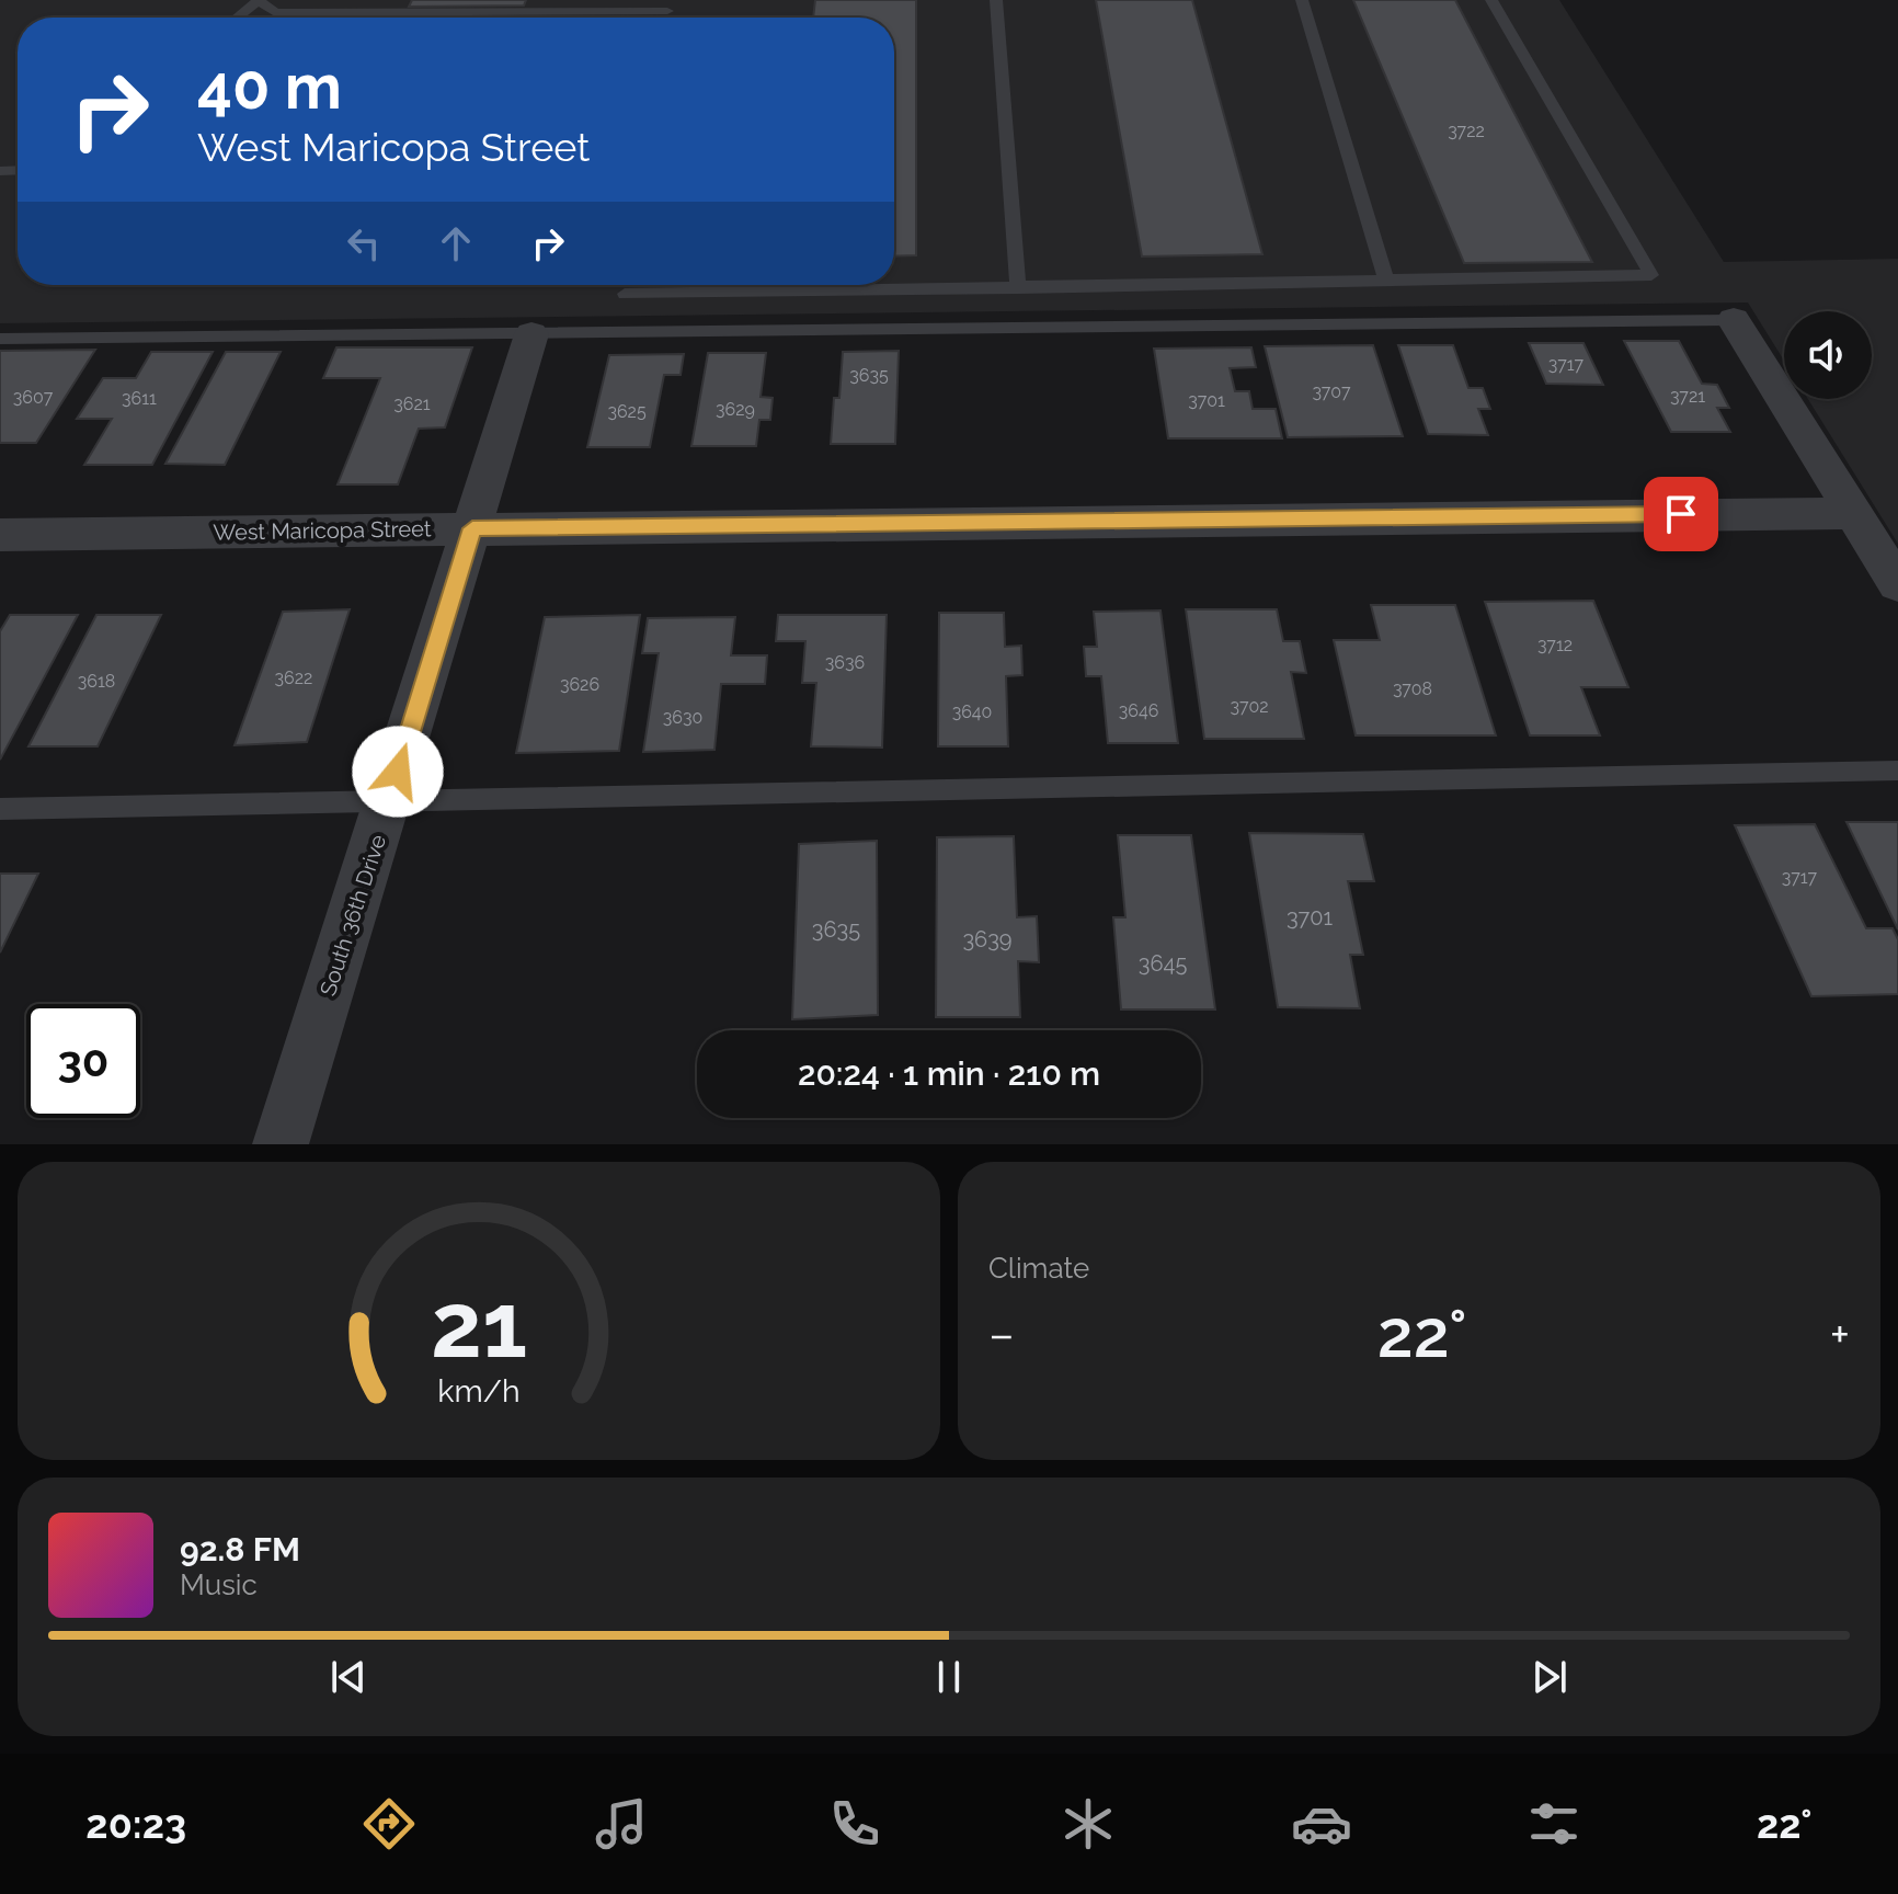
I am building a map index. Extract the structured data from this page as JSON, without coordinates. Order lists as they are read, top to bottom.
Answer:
{
  "streets": {
    "street": ["West Maricopa Street", "South 36th Drive"]
  },
  "crossings": [
    ["West Maricopa Street", "South 36th Drive"]
  ],
  "house_numbers": [
    "3722",
    "3717",
    "3635",
    "3707",
    "3721",
    "3607",
    "3611",
    "3701",
    "3621",
    "3629",
    "3625",
    "3712",
    "3636",
    "3622",
    "3618",
    "3626",
    "3708",
    "3702",
    "3646",
    "3640",
    "3630",
    "3717",
    "3701",
    "3635",
    "3639",
    "3645"
  ],
  "page": {
    "turn": ["40 m", "West Maricopa Street"],
    "limit": "30",
    "trip": "20:24 · 1 min · 210 m",
    "tile": "Climate",
    "heat": ["−", "22°", "+"],
    "song": ["92.8 FM", "Music"],
    "tabs": ["20:23", "22°"],
    "gauge": ["21", "km/h"]
  }
}
